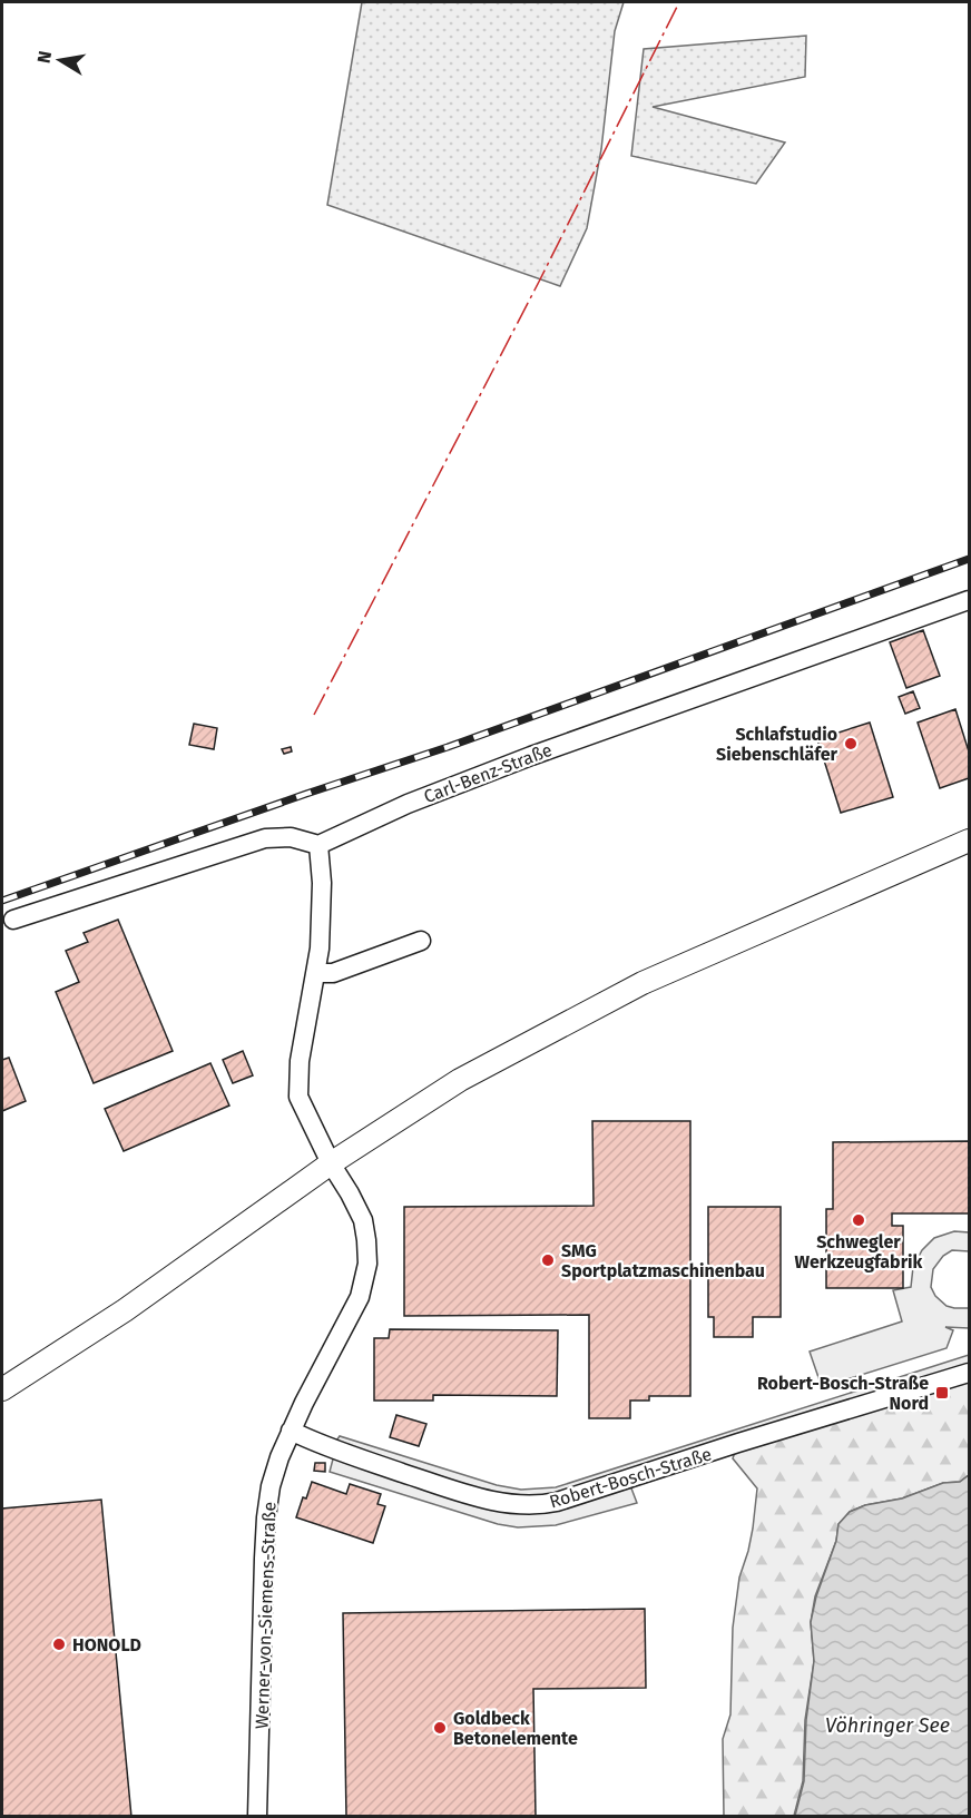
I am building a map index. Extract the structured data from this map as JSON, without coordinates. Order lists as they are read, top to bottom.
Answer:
{
  "streets": {
    "street": ["Carl-Benz-Straße", "Robert-Bosch-Straße", "Werner-von-Siemens-Straße"]
  },
  "crossings": [
    ["Robert-Bosch-Straße", "Werner-von-Siemens-Straße"]
  ],
  "water": ["Vöhringer See"],
  "places": {
    "other": [
      "Schlafstudio Siebenschläfer",
      "Schwegler Werkzeugfabrik",
      "SMG Sportplatzmaschinenbau",
      "HONOLD",
      "Goldbeck Betonelemente"
    ],
    "transit": ["Robert-Bosch-Straße Nord"]
  },
  "north": "left"
}
